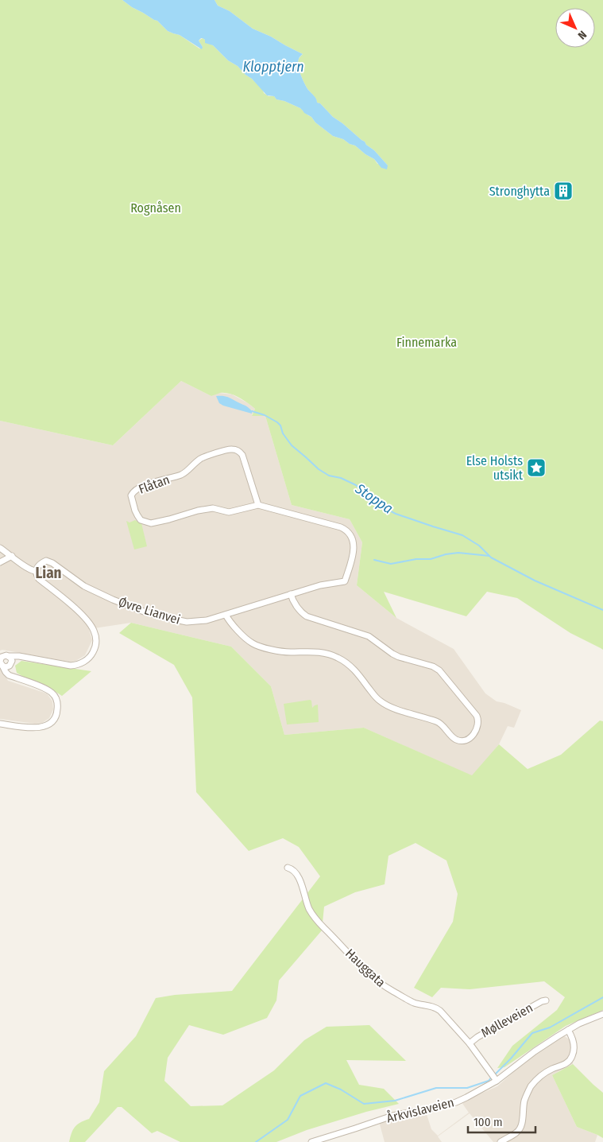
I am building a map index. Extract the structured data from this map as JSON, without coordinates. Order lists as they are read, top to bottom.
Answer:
{
  "streets": {
    "street": [
      "Flåtan",
      "Øvre Lianvei",
      "Hauggata",
      "Mølleveien",
      "Årkvislaveien"
    ]
  },
  "crossings": [
    ["Flåtan", "Øvre Lianvei"],
    ["Hauggata", "Mølleveien"],
    ["Hauggata", "Årkvislaveien"]
  ],
  "districts": ["Lian"],
  "water": ["Klopptjern", "Stoppa"],
  "parks": ["Rognåsen", "Finnemarka"],
  "places": {
    "building": ["Stronghytta"],
    "place": ["Else Holsts utsikt"]
  },
  "scale_bar": "100 m",
  "north": "bottom right"
}
